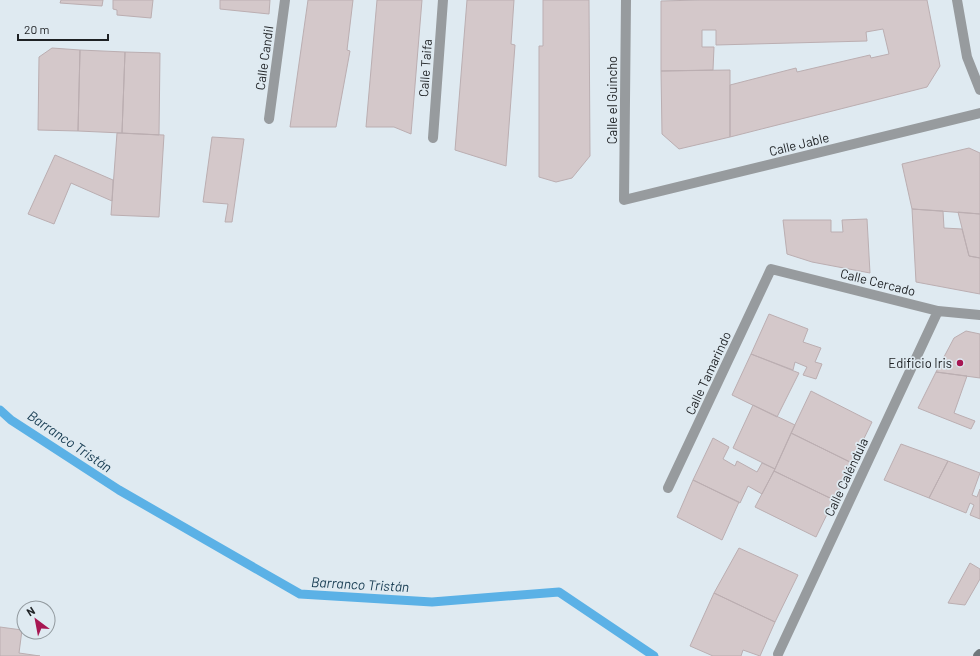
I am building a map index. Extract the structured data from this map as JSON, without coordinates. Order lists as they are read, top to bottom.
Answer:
{
  "streets": {
    "street": [
      "Calle Candil",
      "Calle Taifa",
      "Calle el Guincho",
      "Calle Jable",
      "Calle Cercado",
      "Calle Tamarindo",
      "Calle Caléndula"
    ]
  },
  "crossings": [
    ["Calle el Guincho", "Calle Jable"],
    ["Calle Cercado", "Calle Tamarindo"],
    ["Calle Cercado", "Calle Caléndula"]
  ],
  "water": ["Barranco Tristán"],
  "places": ["Edificio Iris"],
  "scale_bar": "20 m",
  "north": "top left"
}
